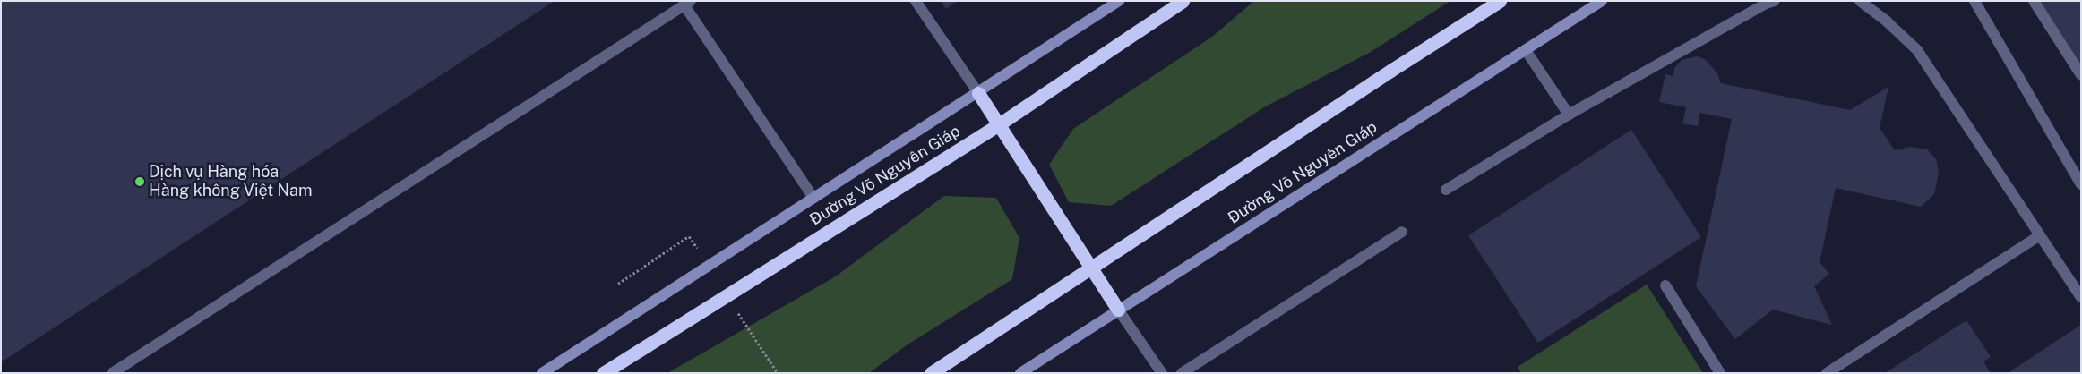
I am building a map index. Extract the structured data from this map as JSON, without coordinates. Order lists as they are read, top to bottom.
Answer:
{
  "streets": {
    "highway": ["Đường Võ Nguyên Giáp"]
  },
  "places": ["Dịch vụ Hàng hóa Hàng không Việt Nam"]
}
